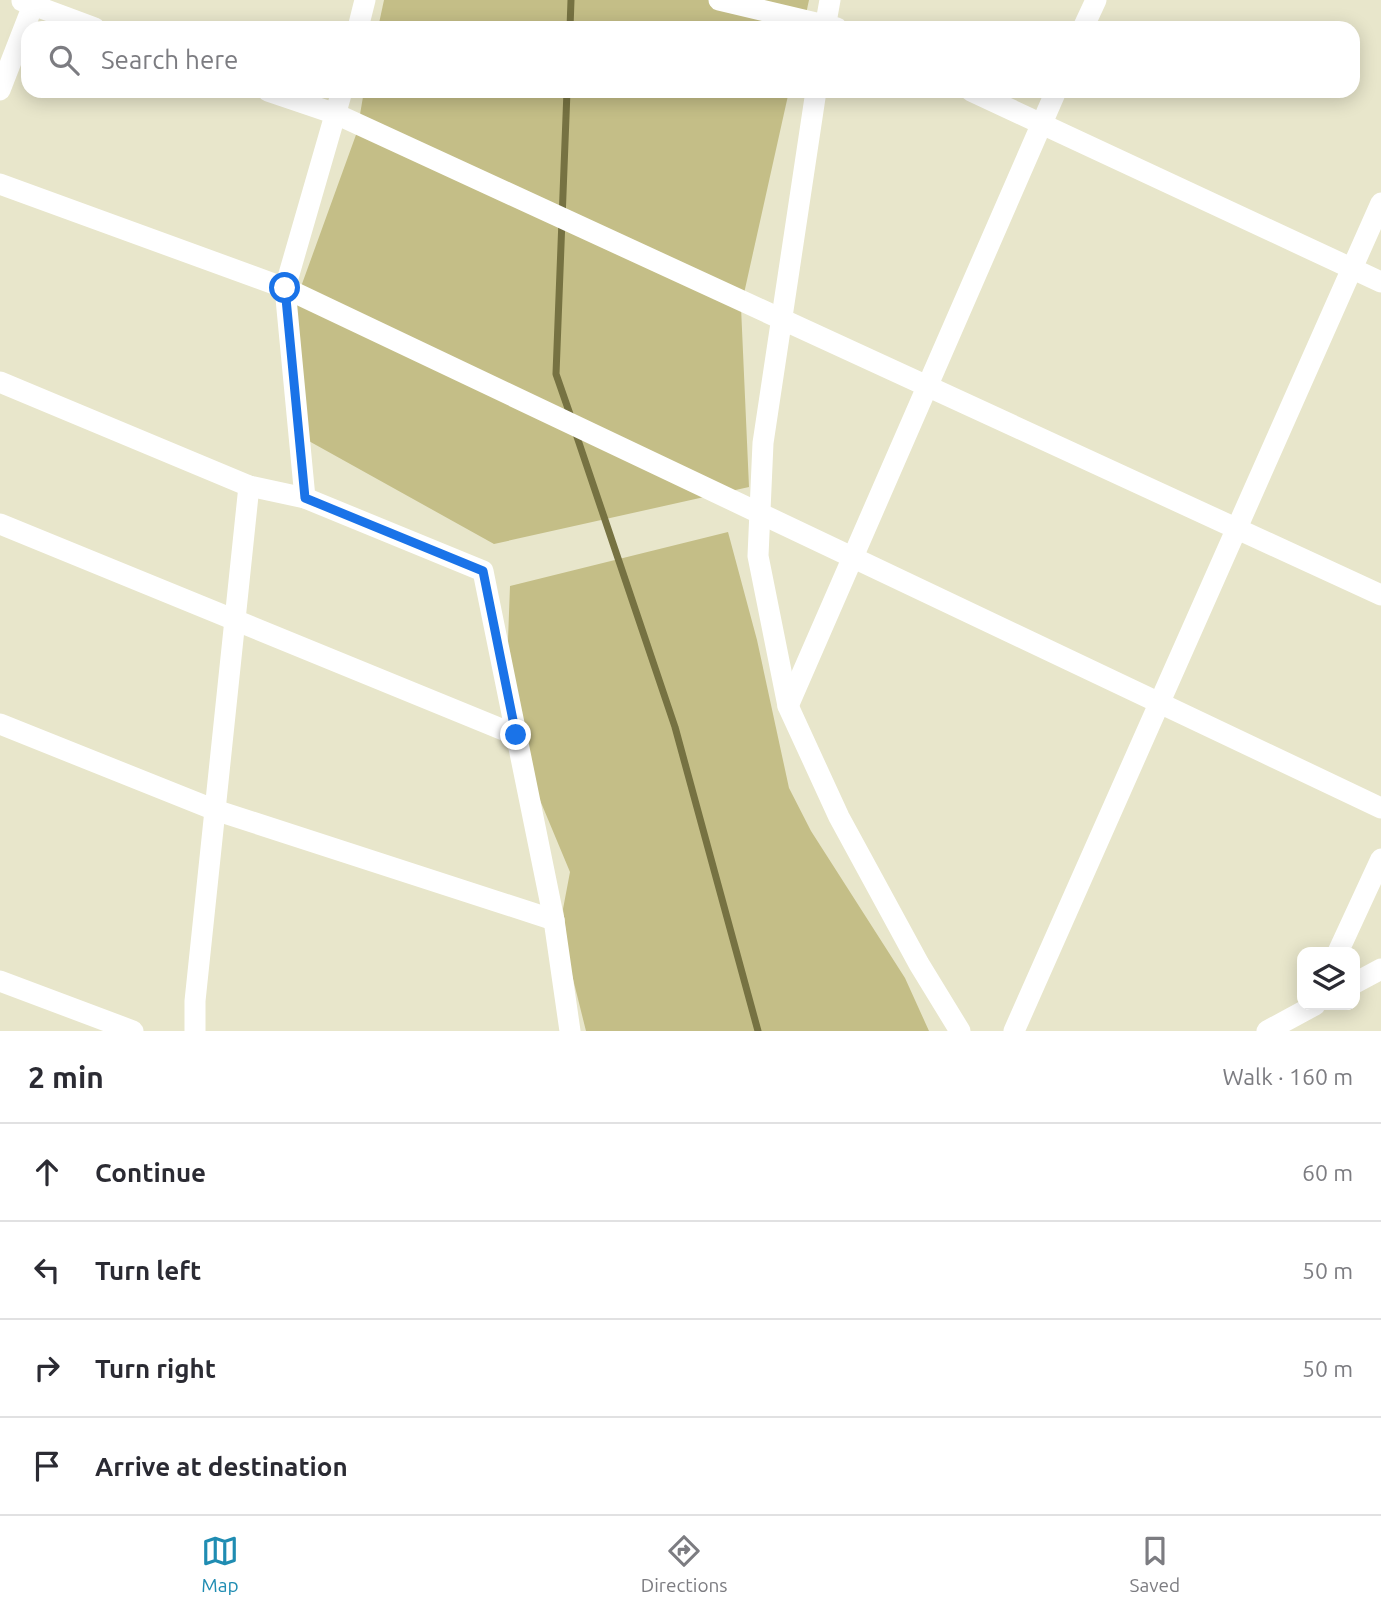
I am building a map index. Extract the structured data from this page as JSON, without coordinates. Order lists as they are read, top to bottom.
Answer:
{
  "page": {
    "search": "Search here",
    "heading": ["2 min", "Walk · 160 m"],
    "list": [
      ["Continue", "60 m"],
      ["Turn left", "50 m"],
      ["Turn right", "50 m"],
      "Arrive at destination"
    ],
    "nav": ["Map", "Directions", "Saved"]
  }
}
